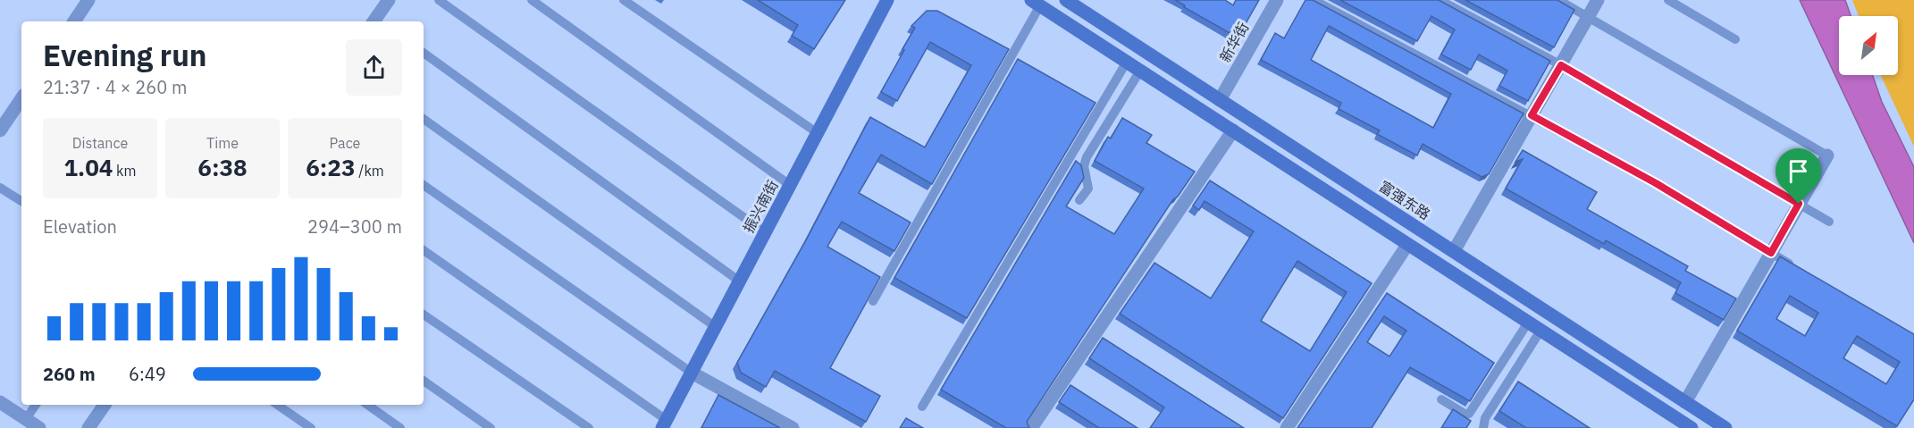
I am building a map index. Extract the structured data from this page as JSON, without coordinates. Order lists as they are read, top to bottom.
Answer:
{
  "streets": {
    "main road": ["富强东路", "振兴南街"],
    "street": ["新华街"]
  },
  "crossings": [
    ["新华街", "富强东路"]
  ],
  "north": "top right",
  "page": {
    "heading": ["Evening run", "21:37 · 4 × 260 m"],
    "stats": [
      ["Distance", "1.04 km"],
      ["Time", "6:38"],
      ["Pace", "6:23 /km"]
    ],
    "chart": ["Elevation", "294–300 m"],
    "list": [
      {
        "name": "260 m",
        "note": "6:49"
      }
    ]
  }
}
